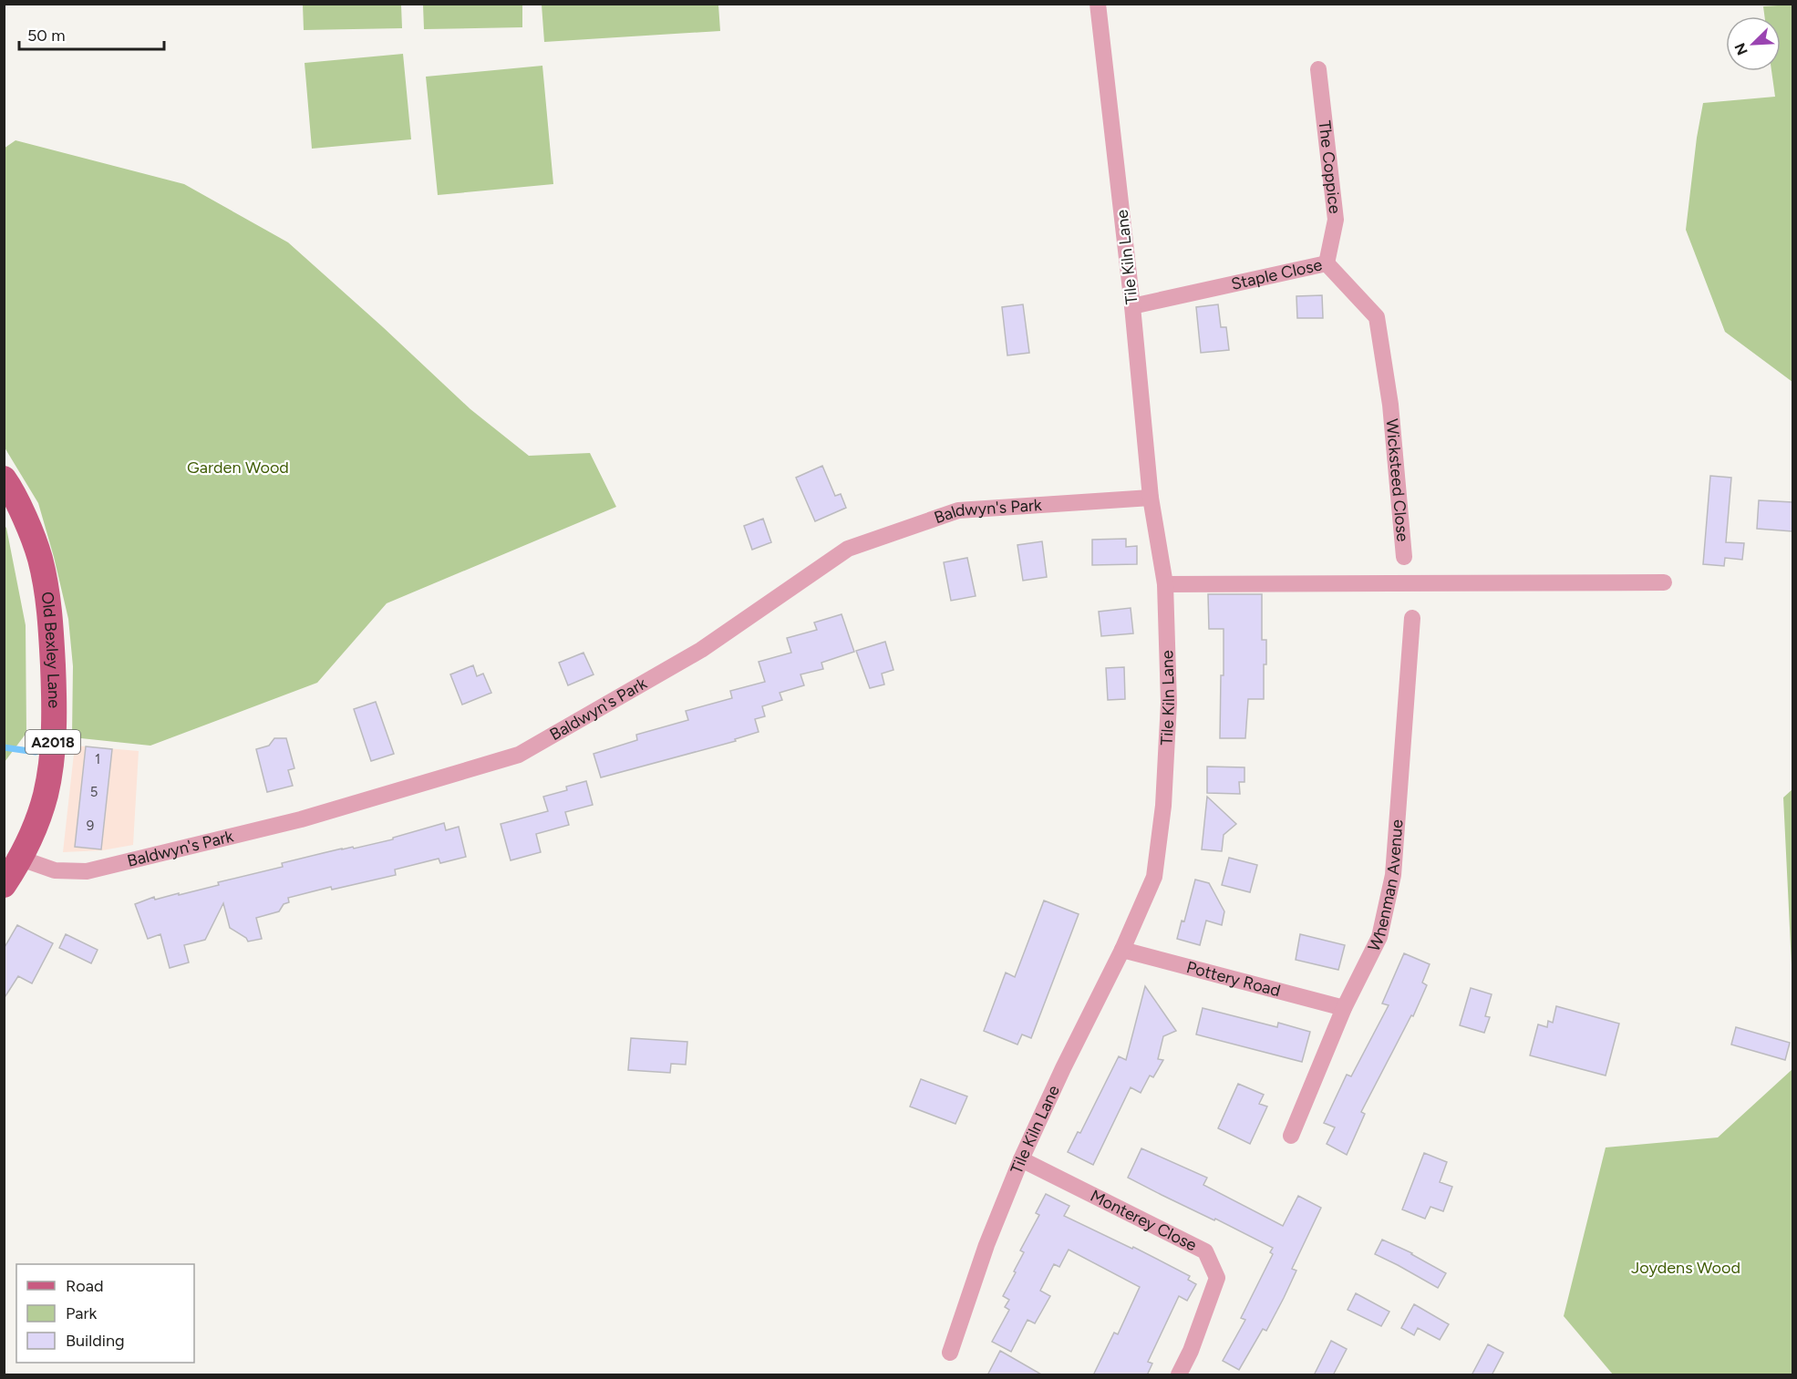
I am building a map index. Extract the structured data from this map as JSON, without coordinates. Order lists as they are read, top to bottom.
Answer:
{
  "streets": {
    "main road": ["Old Bexley Lane", "A2018"],
    "street": [
      "The Coppice",
      "Tile Kiln Lane",
      "Staple Close",
      "Wicksteed Close",
      "Baldwyn's Park",
      "Whenman Avenue",
      "Pottery Road",
      "Monterey Close"
    ]
  },
  "crossings": [
    ["The Coppice", "Staple Close"],
    ["Tile Kiln Lane", "Staple Close"],
    ["Tile Kiln Lane", "Baldwyn's Park"],
    ["Tile Kiln Lane", "Pottery Road"],
    ["Tile Kiln Lane", "Monterey Close"],
    ["Staple Close", "Wicksteed Close"],
    ["Baldwyn's Park", "Old Bexley Lane"],
    ["Baldwyn's Park", "A2018"],
    ["Old Bexley Lane", "A2018"],
    ["Whenman Avenue", "Pottery Road"]
  ],
  "parks": ["Garden Wood", "Joydens Wood"],
  "house_numbers": ["1", "5", "9"],
  "legend": ["Road", "Park", "Building"],
  "scale_bar": "50 m",
  "north": "bottom left"
}
